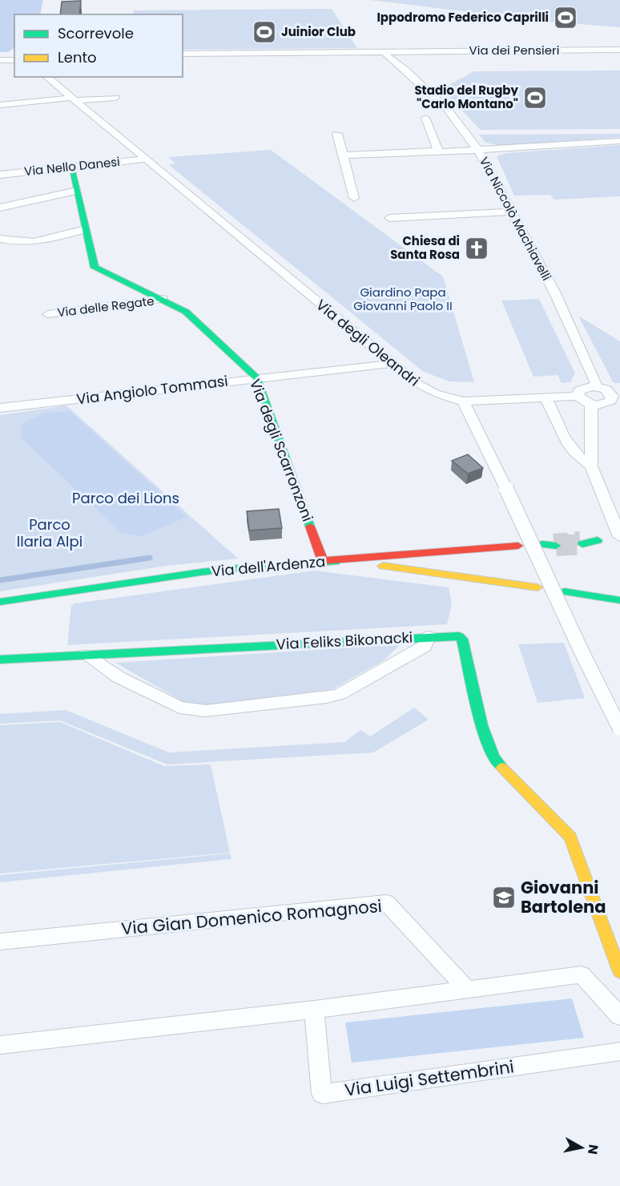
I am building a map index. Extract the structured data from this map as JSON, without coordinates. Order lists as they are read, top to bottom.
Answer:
{
  "streets": {
    "street": [
      "Via dei Pensieri",
      "Via Nello Danesi",
      "Via Niccolò Machiavelli",
      "Via delle Regate",
      "Via degli Oleandri",
      "Via Angiolo Tommasi",
      "Via degli Scarronzoni",
      "Via dell'Ardenza",
      "Via Feliks Bikonacki",
      "Via Gian Domenico Romagnosi",
      "Via Luigi Settembrini"
    ]
  },
  "crossings": [
    ["Via dei Pensieri", "Via Niccolò Machiavelli"],
    ["Via Nello Danesi", "Via degli Oleandri"],
    ["Via Nello Danesi", "Via degli Scarronzoni"],
    ["Via delle Regate", "Via degli Scarronzoni"],
    ["Via degli Oleandri", "Via Angiolo Tommasi"],
    ["Via Angiolo Tommasi", "Via degli Scarronzoni"],
    ["Via degli Scarronzoni", "Via dell'Ardenza"]
  ],
  "parks": ["Giardino Papa Giovanni Paolo II", "Parco dei Lions", "Parco Ilaria Alpi"],
  "places": {
    "sports": ["Ippodromo Federico Caprilli", "Juinior Club", "Stadio del Rugby \"Carlo Montano\""],
    "church": ["Chiesa di Santa Rosa"],
    "school or university": ["Giovanni Bartolena"]
  },
  "legend": ["Scorrevole", "Lento"],
  "north": "right"
}
